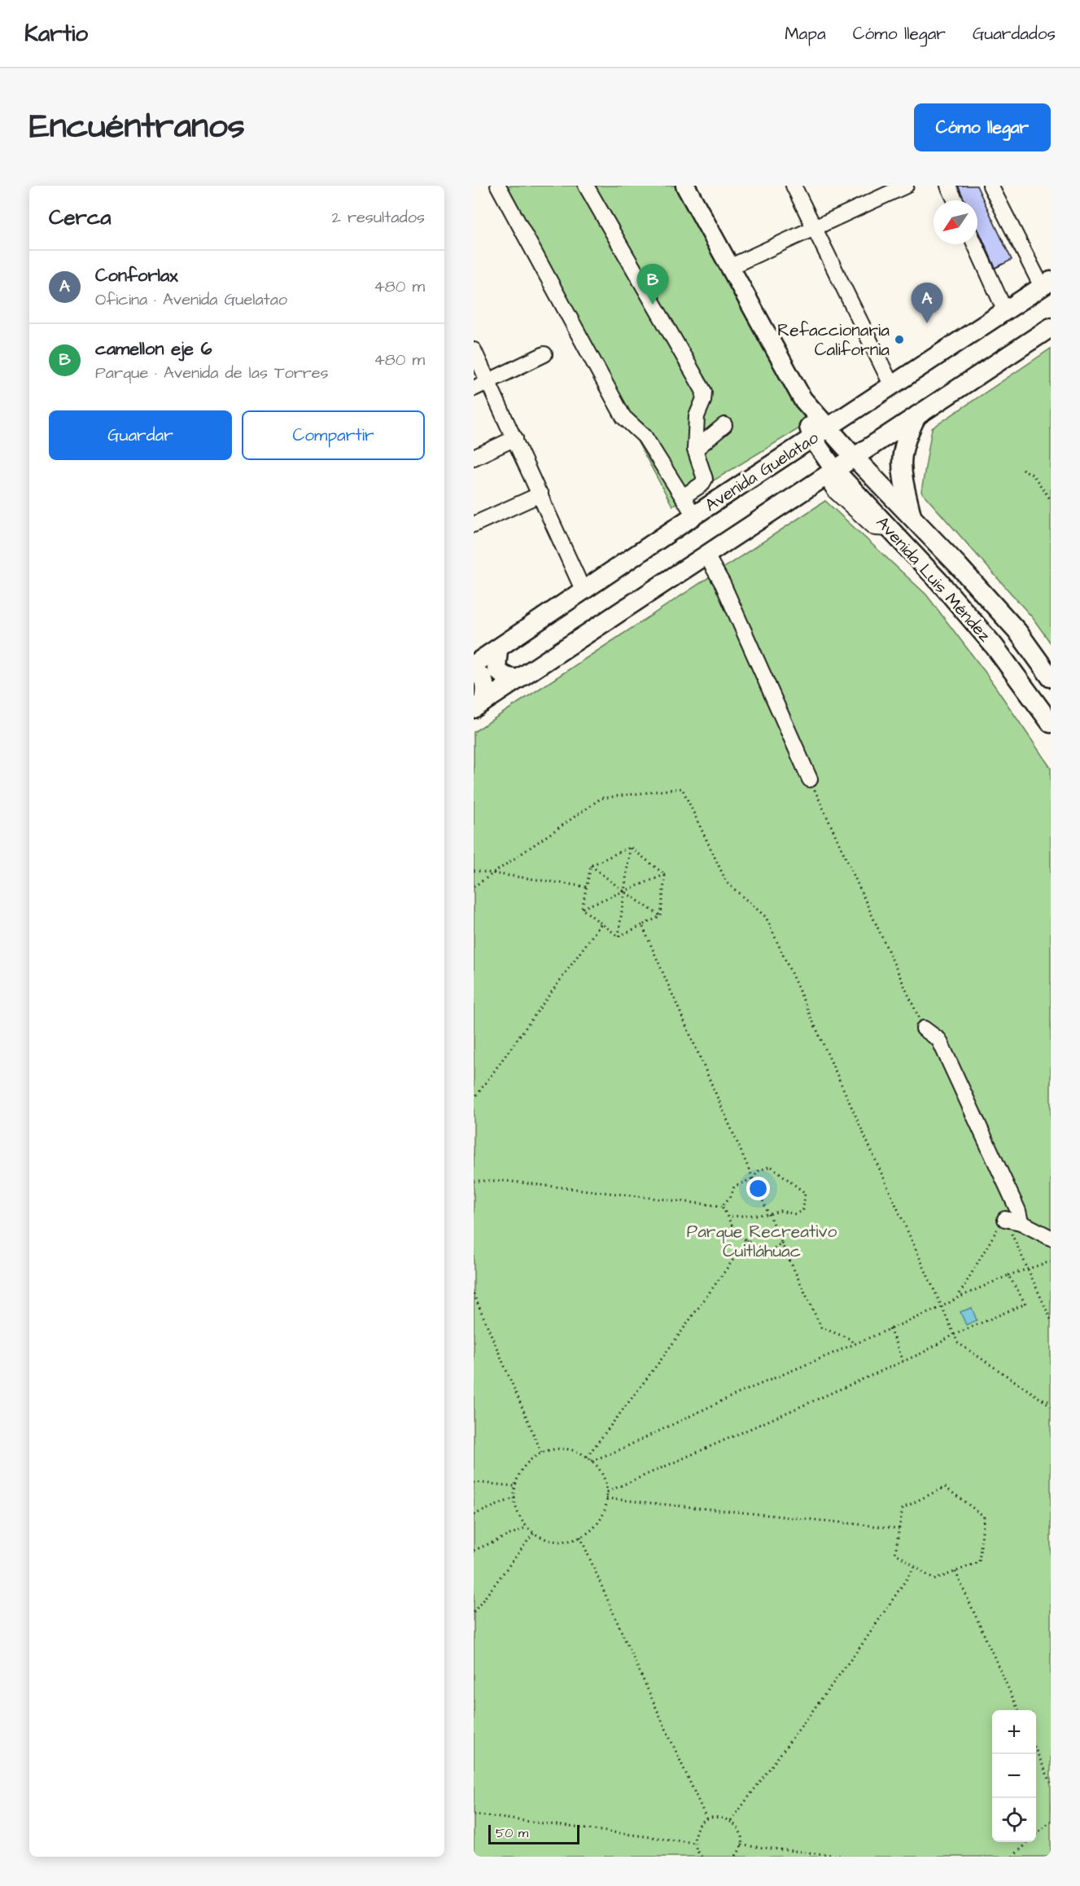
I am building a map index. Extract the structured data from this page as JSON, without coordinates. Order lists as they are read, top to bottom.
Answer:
{
  "streets": {
    "main road": ["Avenida Guelatao", "Avenida Luis Méndez"]
  },
  "crossings": [
    ["Avenida Guelatao", "Avenida Luis Méndez"]
  ],
  "parks": ["Parque Recreativo Cuitláhuac"],
  "places": ["Refaccionaria California"],
  "scale_bar": "50 m",
  "north": "bottom left",
  "page": {
    "header": "Kartio",
    "nav": ["Mapa", "Cómo llegar", "Guardados"],
    "title": "Encuéntranos",
    "buttons": [
      "Cómo llegar",
      ["Guardar", "Compartir"]
    ],
    "heading": ["Cerca", "2 resultados"],
    "list": [
      {
        "mark": "A",
        "name": "Conforlax",
        "note": "Oficina · Avenida Guelatao",
        "value": "480 m"
      },
      {
        "mark": "B",
        "name": "camellon eje 6",
        "note": "Parque · Avenida de las Torres",
        "value": "480 m"
      }
    ],
    "pins": ["B", "A"],
    "map_buttons": ["+", "−"],
    "scale": "50 m"
  }
}
